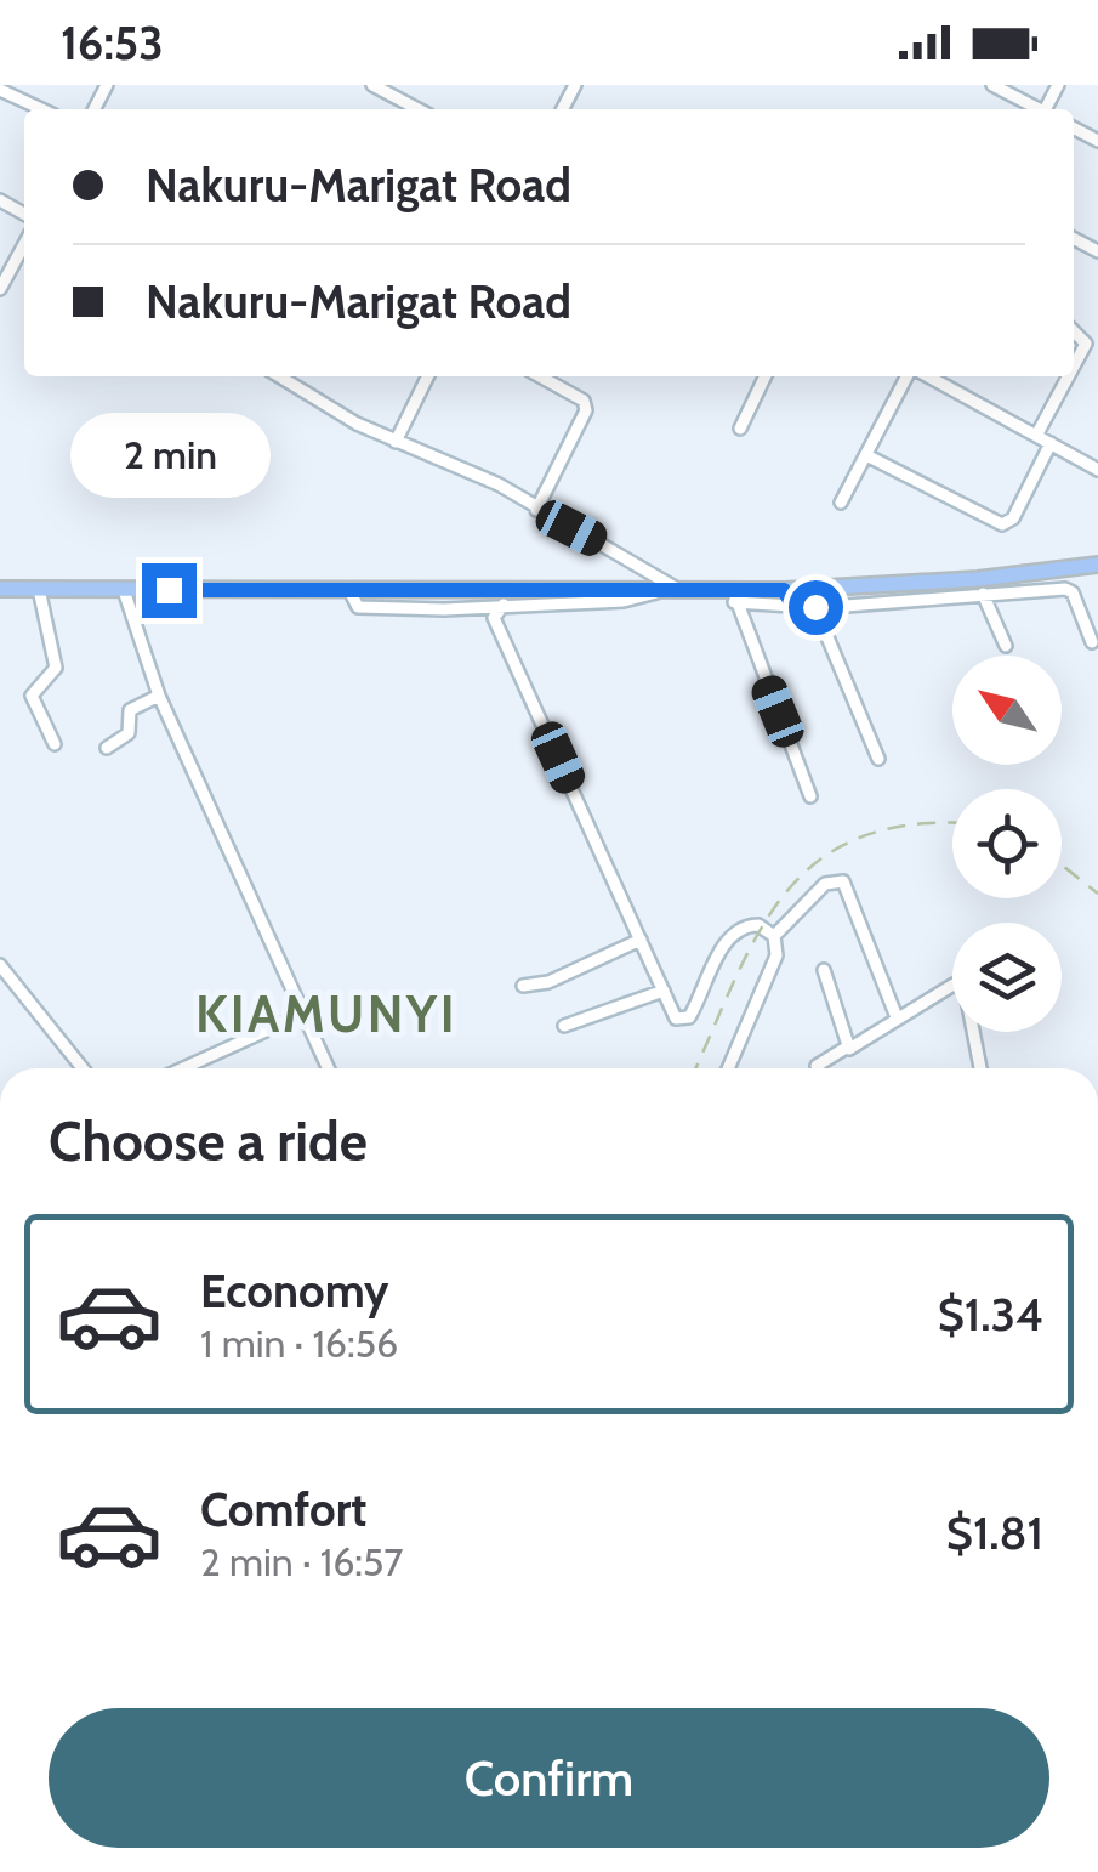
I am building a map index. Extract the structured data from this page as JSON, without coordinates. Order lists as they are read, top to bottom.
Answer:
{
  "districts": ["KIAMUNYI"],
  "north": "top left",
  "page": {
    "status": "16:53",
    "banner": ["Nakuru-Marigat Road", "Nakuru-Marigat Road"],
    "bubble": "2 min",
    "heading": "Choose a ride",
    "list": [
      {
        "name": "Economy",
        "note": "1 min · 16:56",
        "value": "$1.34"
      },
      {
        "name": "Comfort",
        "note": "2 min · 16:57",
        "value": "$1.81"
      }
    ],
    "buttons": "Confirm"
  }
}
